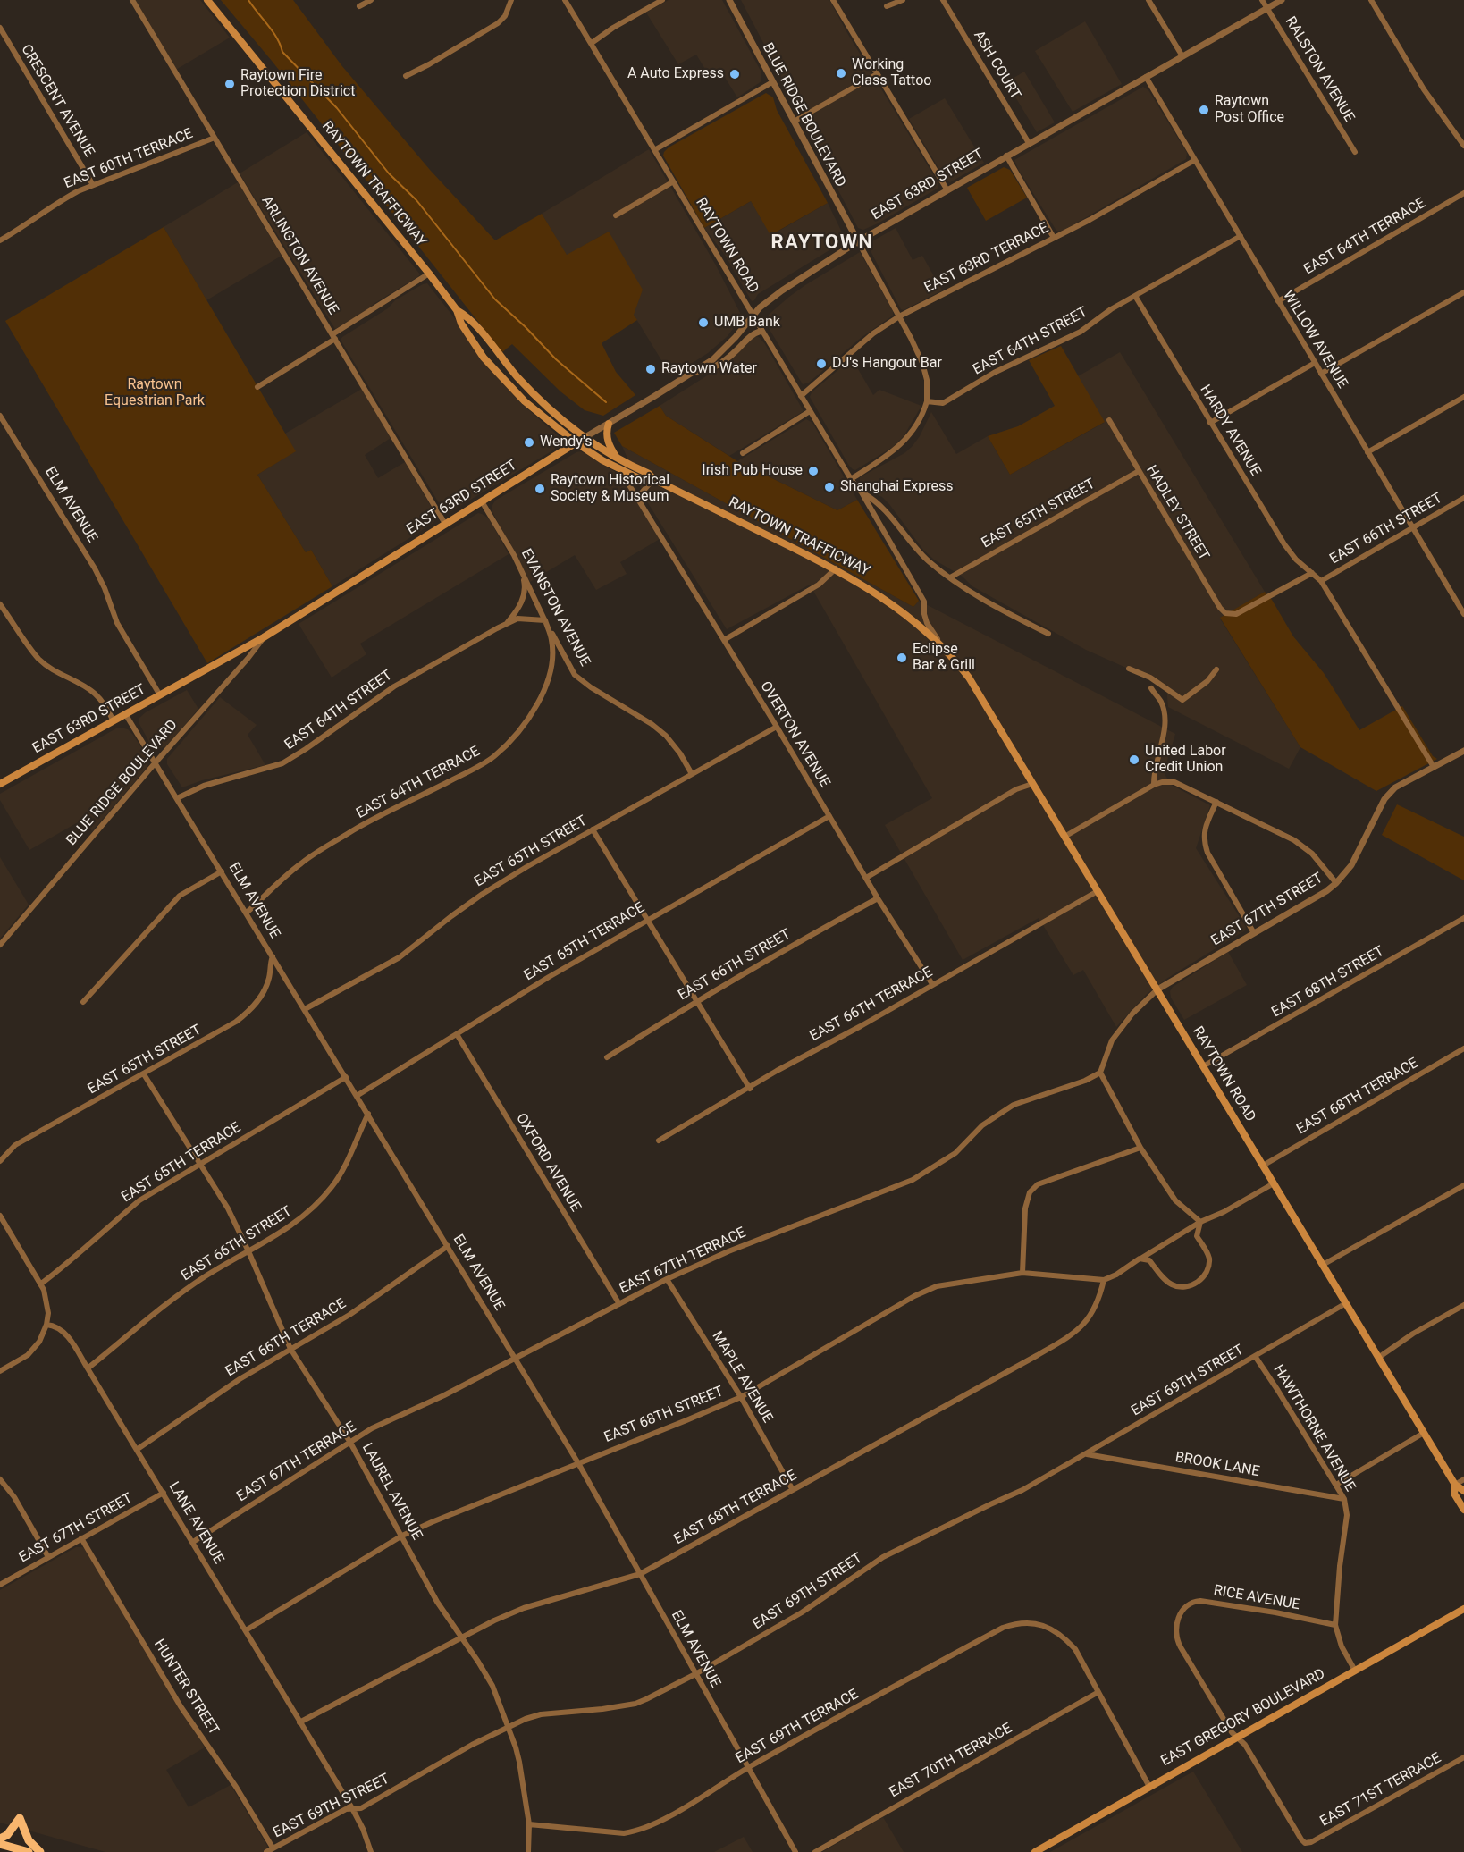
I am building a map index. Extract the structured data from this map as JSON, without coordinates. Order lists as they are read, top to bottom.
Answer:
{
  "streets": {
    "main road": [
      "RAYTOWN TRAFFICWAY",
      "EAST 63RD STREET",
      "RAYTOWN ROAD",
      "EAST GREGORY BOULEVARD"
    ],
    "street": [
      "ASH COURT",
      "RALSTON AVENUE",
      "CRESCENT AVENUE",
      "BLUE RIDGE BOULEVARD",
      "EAST 60TH TERRACE",
      "EAST 64TH TERRACE",
      "ARLINGTON AVENUE",
      "EAST 63RD TERRACE",
      "WILLOW AVENUE",
      "EAST 64TH STREET",
      "HARDY AVENUE",
      "ELM AVENUE",
      "HADLEY STREET",
      "EAST 65TH STREET",
      "EAST 66TH STREET",
      "EVANSTON AVENUE",
      "OVERTON AVENUE",
      "EAST 67TH STREET",
      "EAST 65TH TERRACE",
      "EAST 68TH STREET",
      "EAST 66TH TERRACE",
      "EAST 68TH TERRACE",
      "OXFORD AVENUE",
      "EAST 67TH TERRACE",
      "MAPLE AVENUE",
      "EAST 69TH STREET",
      "HAWTHORNE AVENUE",
      "BROOK LANE",
      "LAUREL AVENUE",
      "LANE AVENUE",
      "RICE AVENUE",
      "HUNTER STREET",
      "EAST 69TH TERRACE",
      "EAST 70TH TERRACE",
      "EAST 71ST TERRACE"
    ]
  },
  "crossings": [
    ["ASH COURT", "EAST 63RD STREET"],
    ["RALSTON AVENUE", "EAST 63RD STREET"],
    ["CRESCENT AVENUE", "EAST 60TH TERRACE"],
    ["BLUE RIDGE BOULEVARD", "EAST 63RD STREET"],
    ["BLUE RIDGE BOULEVARD", "ELM AVENUE"],
    ["EAST 60TH TERRACE", "ARLINGTON AVENUE"],
    ["RAYTOWN TRAFFICWAY", "EAST 63RD STREET"],
    ["RAYTOWN TRAFFICWAY", "RAYTOWN ROAD"],
    ["RAYTOWN TRAFFICWAY", "OVERTON AVENUE"],
    ["EAST 63RD STREET", "RAYTOWN ROAD"],
    ["EAST 63RD STREET", "ARLINGTON AVENUE"],
    ["EAST 63RD STREET", "WILLOW AVENUE"],
    ["EAST 63RD STREET", "ELM AVENUE"],
    ["EAST 63RD STREET", "EVANSTON AVENUE"],
    ["EAST 64TH TERRACE", "WILLOW AVENUE"],
    ["EAST 64TH TERRACE", "EAST 64TH STREET"],
    ["EAST 64TH TERRACE", "ELM AVENUE"],
    ["EAST 64TH TERRACE", "EVANSTON AVENUE"],
    ["RAYTOWN ROAD", "EAST 63RD TERRACE"],
    ["RAYTOWN ROAD", "EAST 67TH STREET"],
    ["RAYTOWN ROAD", "EAST 68TH STREET"],
    ["RAYTOWN ROAD", "EAST 66TH TERRACE"],
    ["RAYTOWN ROAD", "EAST 68TH TERRACE"],
    ["RAYTOWN ROAD", "EAST 69TH STREET"],
    ["EAST 63RD TERRACE", "WILLOW AVENUE"],
    ["WILLOW AVENUE", "EAST 64TH STREET"],
    ["WILLOW AVENUE", "EAST 66TH STREET"],
    ["EAST 64TH STREET", "HARDY AVENUE"],
    ["EAST 64TH STREET", "ELM AVENUE"],
    ["EAST 64TH STREET", "EVANSTON AVENUE"],
    ["HARDY AVENUE", "HADLEY STREET"],
    ["HARDY AVENUE", "EAST 66TH STREET"],
    ["ELM AVENUE", "EAST 65TH STREET"],
    ["ELM AVENUE", "EAST 66TH STREET"],
    ["ELM AVENUE", "EAST 65TH TERRACE"],
    ["ELM AVENUE", "EAST 68TH STREET"],
    ["ELM AVENUE", "EAST 66TH TERRACE"],
    ["ELM AVENUE", "EAST 68TH TERRACE"],
    ["ELM AVENUE", "EAST 67TH TERRACE"],
    ["ELM AVENUE", "EAST 69TH STREET"],
    ["ELM AVENUE", "EAST 69TH TERRACE"],
    ["HADLEY STREET", "EAST 65TH STREET"],
    ["EAST 65TH STREET", "EVANSTON AVENUE"],
    ["EAST 65TH STREET", "OVERTON AVENUE"],
    ["EAST 65TH STREET", "LAUREL AVENUE"],
    ["EAST 66TH STREET", "OVERTON AVENUE"],
    ["EAST 66TH STREET", "LAUREL AVENUE"],
    ["EAST 66TH STREET", "LANE AVENUE"],
    ["OVERTON AVENUE", "EAST 65TH TERRACE"],
    ["OVERTON AVENUE", "EAST 66TH TERRACE"],
    ["EAST 67TH STREET", "LANE AVENUE"],
    ["EAST 67TH STREET", "HUNTER STREET"],
    ["EAST 65TH TERRACE", "OXFORD AVENUE"],
    ["EAST 65TH TERRACE", "LAUREL AVENUE"],
    ["EAST 68TH STREET", "EAST 68TH TERRACE"],
    ["EAST 68TH STREET", "MAPLE AVENUE"],
    ["EAST 68TH STREET", "LAUREL AVENUE"],
    ["EAST 68TH STREET", "LANE AVENUE"],
    ["EAST 66TH TERRACE", "LAUREL AVENUE"],
    ["EAST 66TH TERRACE", "LANE AVENUE"],
    ["EAST 68TH TERRACE", "MAPLE AVENUE"],
    ["EAST 68TH TERRACE", "LAUREL AVENUE"],
    ["EAST 68TH TERRACE", "LANE AVENUE"],
    ["OXFORD AVENUE", "EAST 67TH TERRACE"],
    ["EAST 67TH TERRACE", "MAPLE AVENUE"],
    ["EAST 67TH TERRACE", "LAUREL AVENUE"],
    ["EAST 67TH TERRACE", "LANE AVENUE"],
    ["EAST 69TH STREET", "HAWTHORNE AVENUE"],
    ["EAST 69TH STREET", "BROOK LANE"],
    ["EAST 69TH STREET", "LAUREL AVENUE"],
    ["EAST 69TH STREET", "LANE AVENUE"],
    ["EAST 69TH STREET", "HUNTER STREET"],
    ["HAWTHORNE AVENUE", "BROOK LANE"],
    ["HAWTHORNE AVENUE", "RICE AVENUE"],
    ["HAWTHORNE AVENUE", "EAST GREGORY BOULEVARD"],
    ["LAUREL AVENUE", "EAST 69TH TERRACE"],
    ["RICE AVENUE", "EAST GREGORY BOULEVARD"],
    ["RICE AVENUE", "EAST 71ST TERRACE"],
    ["EAST GREGORY BOULEVARD", "EAST 71ST TERRACE"],
    ["EAST 69TH TERRACE", "EAST 70TH TERRACE"]
  ],
  "districts": ["RAYTOWN"],
  "parks": ["Raytown Equestrian Park"],
  "places": [
    "Working Class Tattoo",
    "A Auto Express",
    "Raytown Fire Protection District",
    "Raytown Post Office",
    "UMB Bank",
    "DJ's Hangout Bar",
    "Raytown Water",
    "Wendy's",
    "Irish Pub House",
    "Shanghai Express",
    "Raytown Historical Society & Museum",
    "Eclipse Bar & Grill",
    "United Labor Credit Union"
  ]
}
